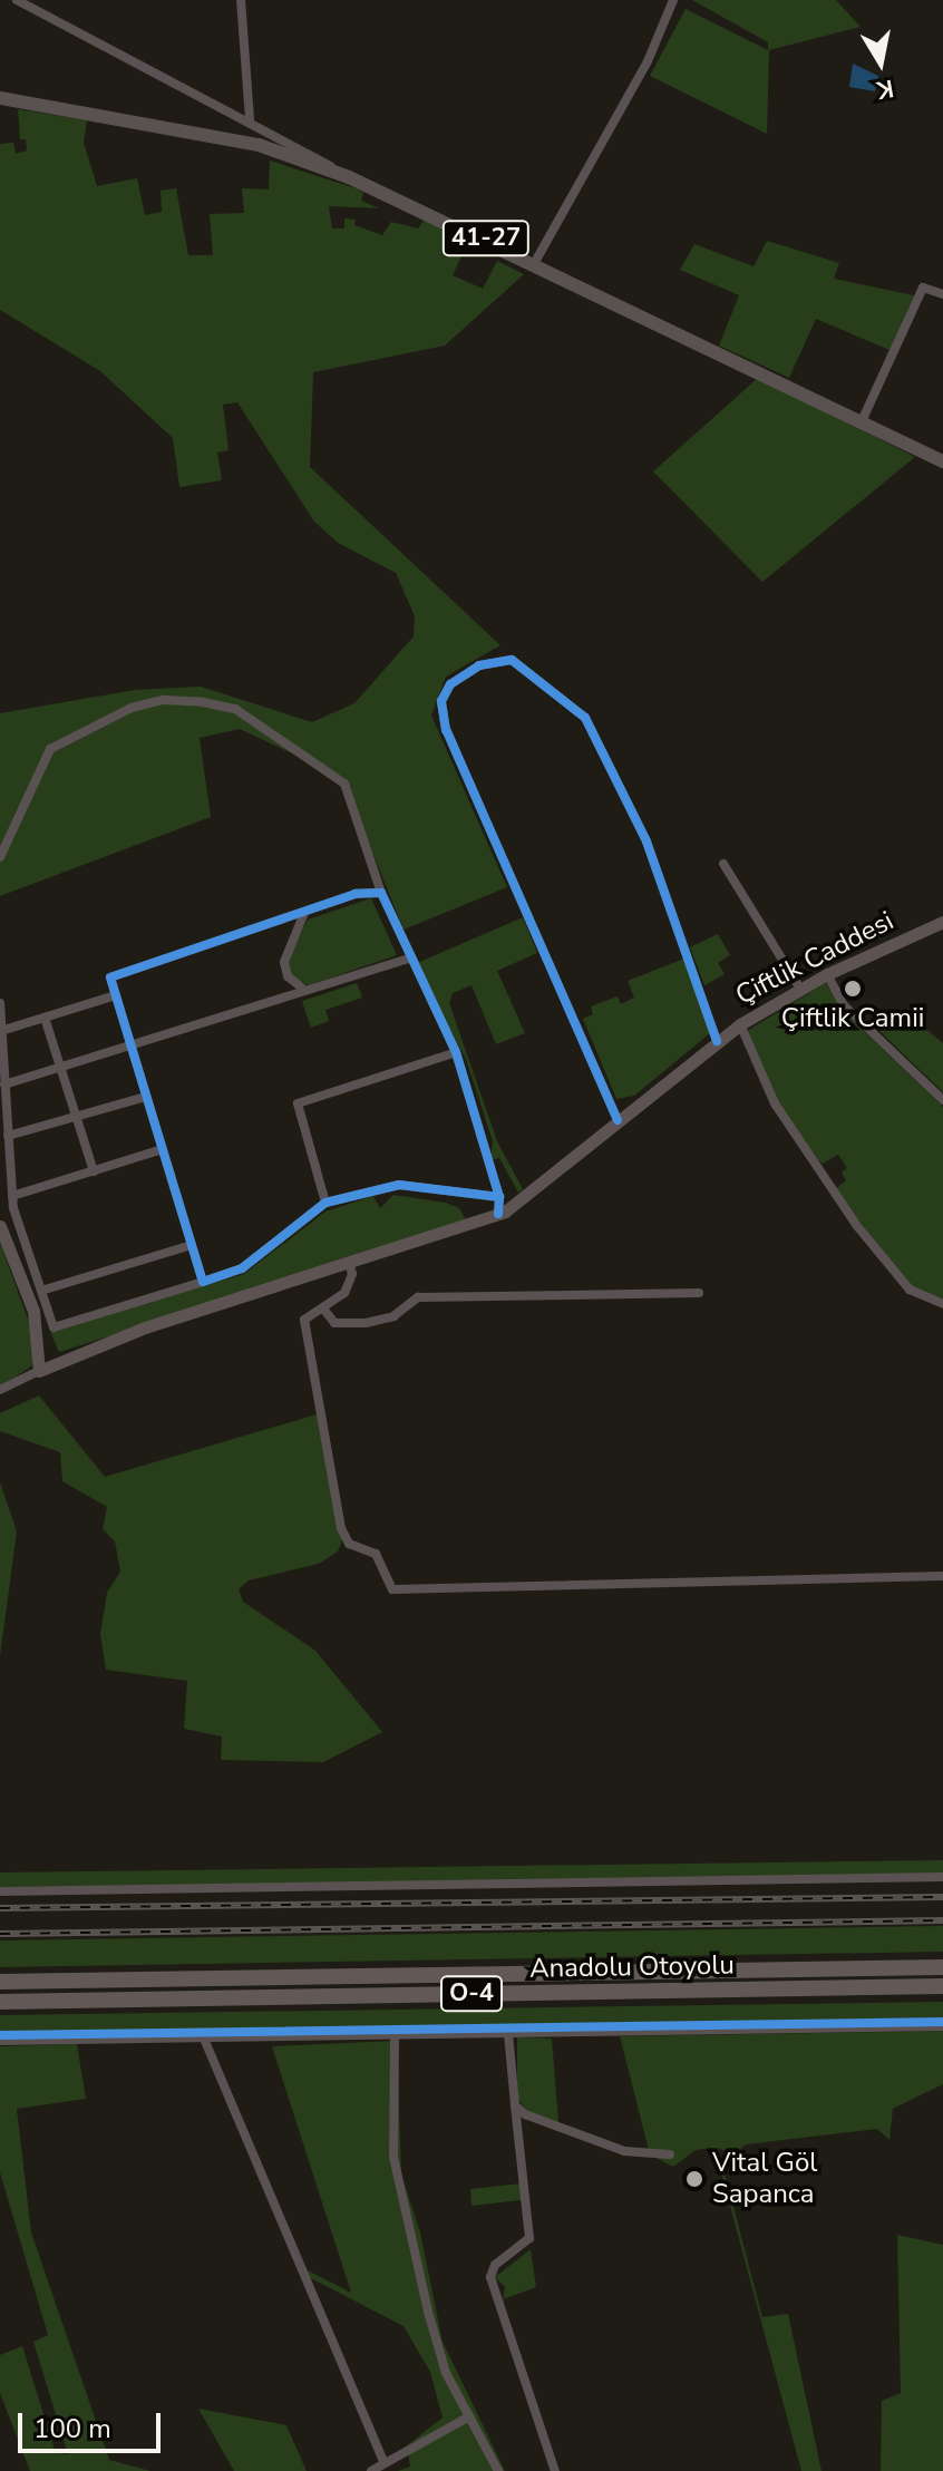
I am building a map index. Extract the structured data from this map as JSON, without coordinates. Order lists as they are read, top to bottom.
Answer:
{
  "streets": {
    "highway": ["Anadolu Otoyolu", "O-4"],
    "main road": ["41-27"],
    "street": ["Çiftlik Caddesi"]
  },
  "places": ["Çiftlik Camii", "Vital Göl Sapanca"],
  "scale_bar": "100 m",
  "north": "bottom"
}
